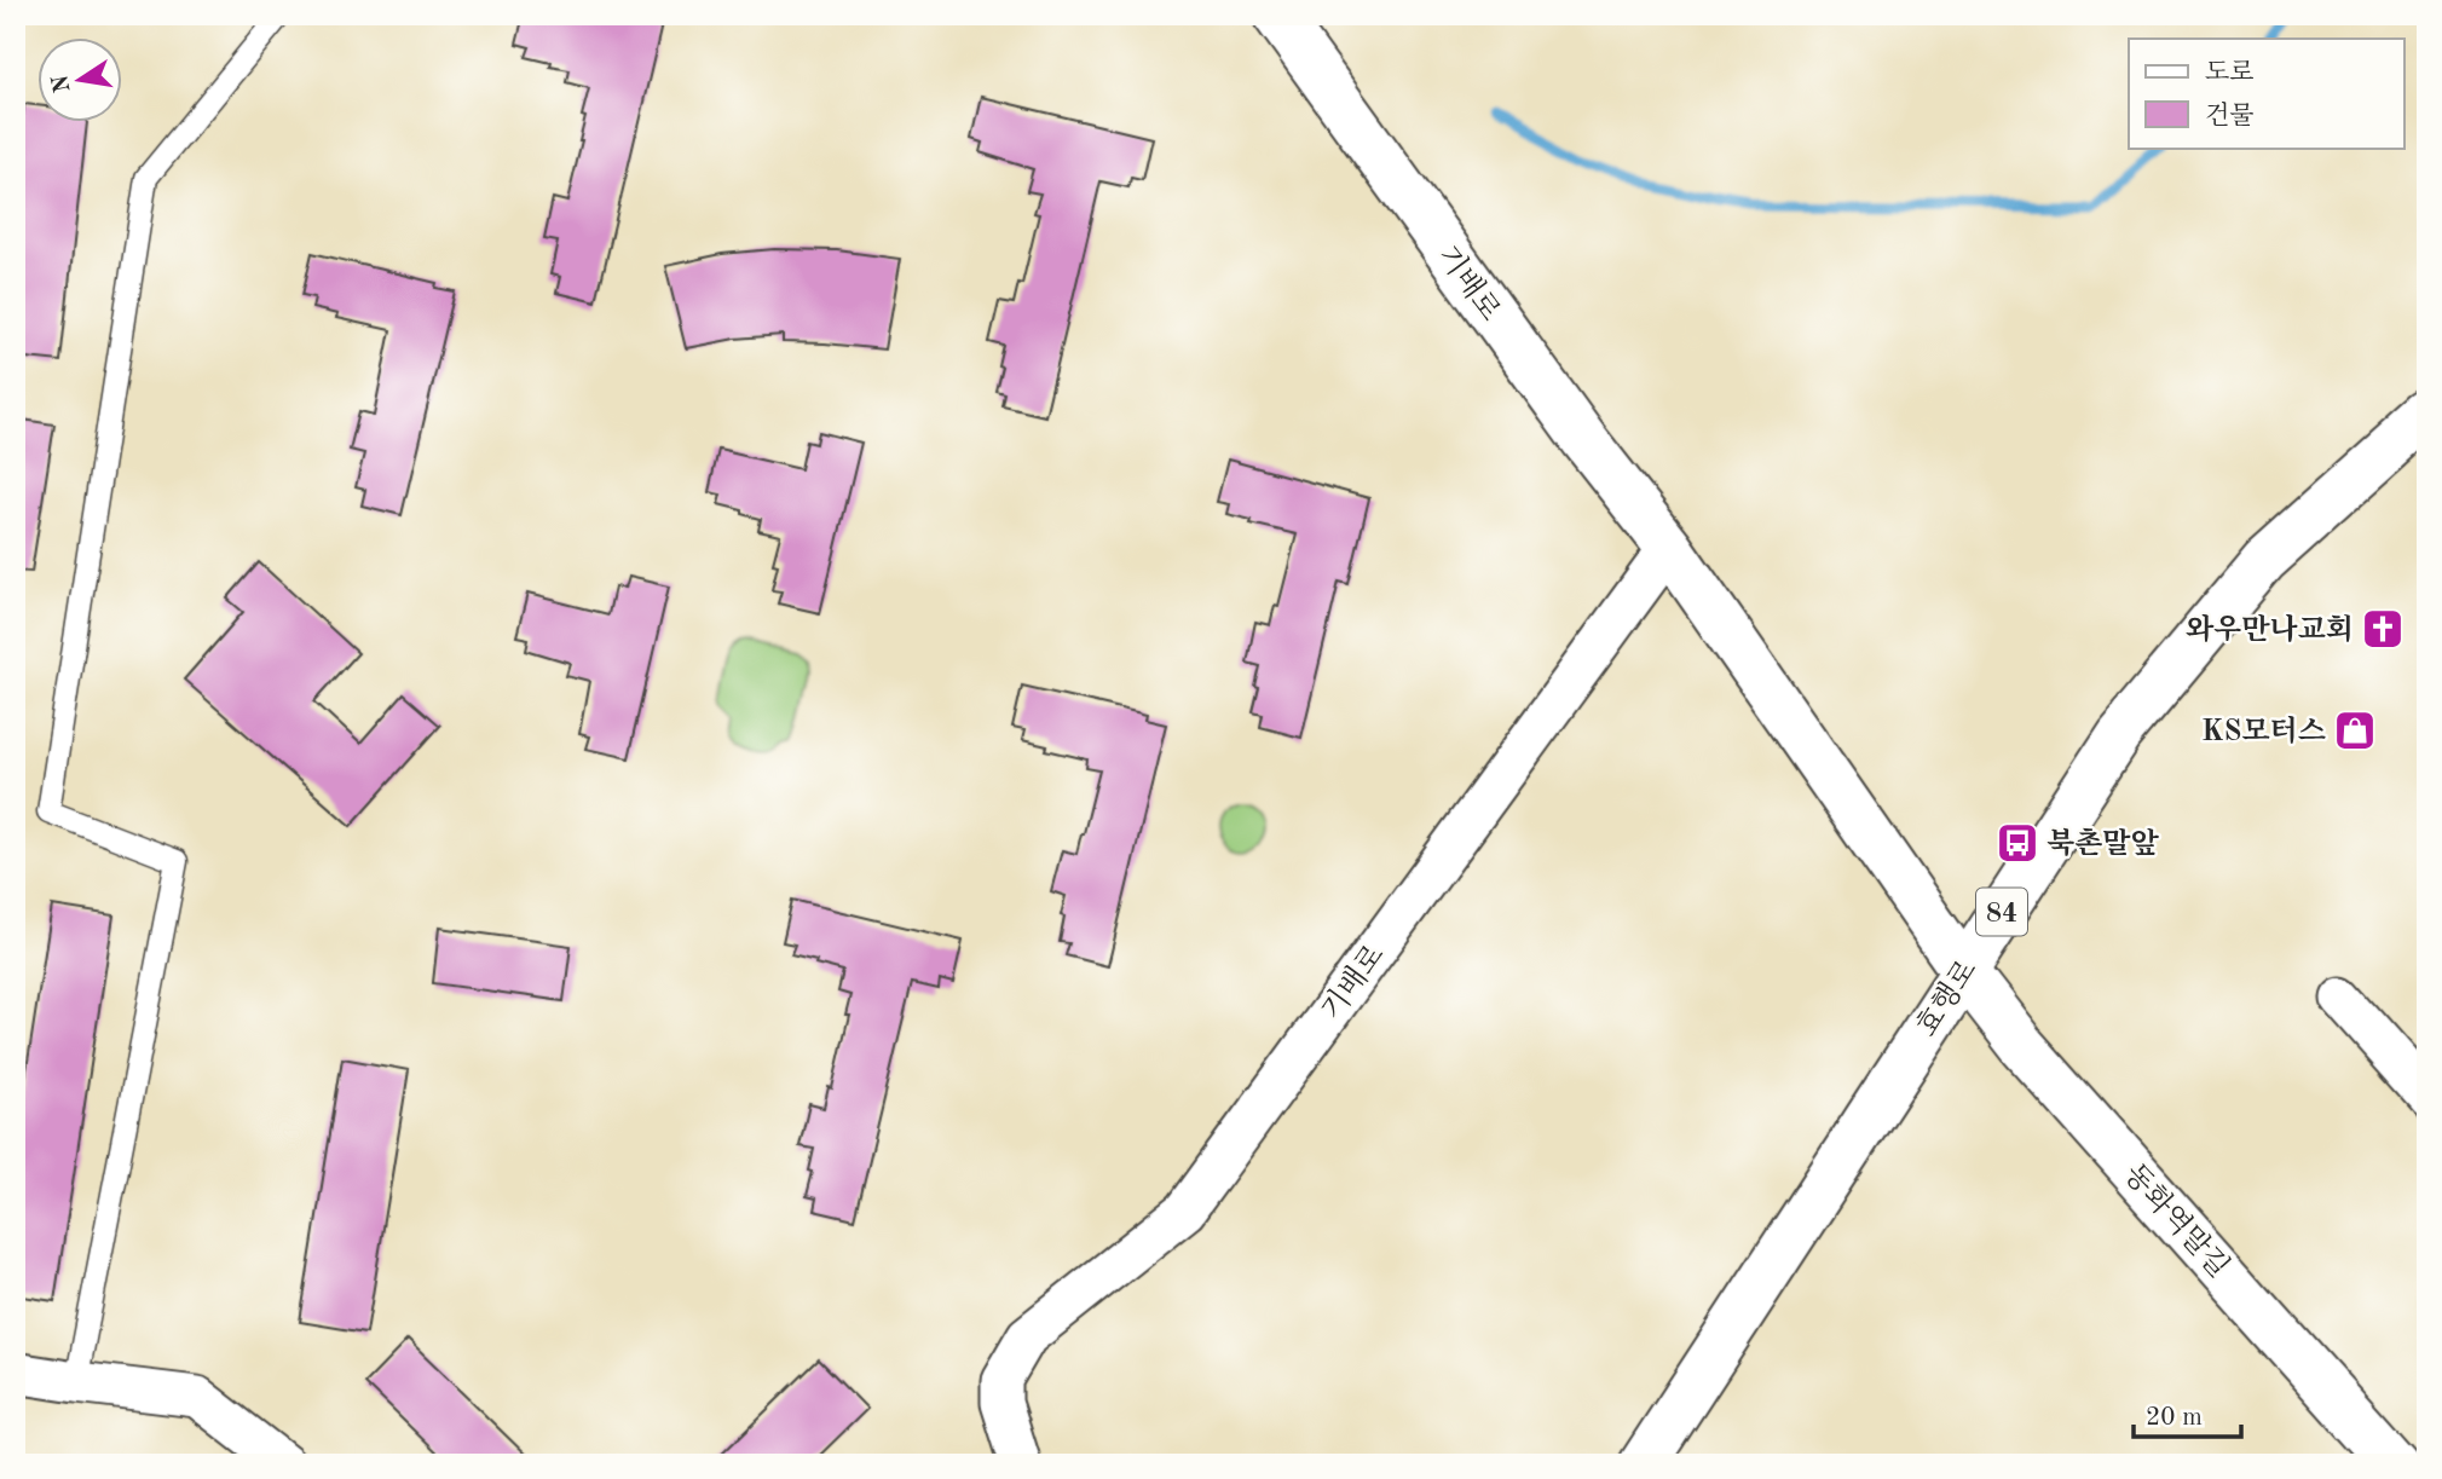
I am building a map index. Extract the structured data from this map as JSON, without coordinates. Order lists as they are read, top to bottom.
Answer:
{
  "streets": {
    "street": [
      "기배로",
      "84",
      "효행로",
      "동화역말길"
    ]
  },
  "crossings": [
    ["기배로", "효행로"],
    ["기배로", "동화역말길"],
    ["효행로", "동화역말길"]
  ],
  "places": {
    "church": ["와우만나교회"],
    "shop": ["KS모터스"],
    "bus stop": ["북촌말앞"]
  },
  "legend": ["도로", "건물"],
  "scale_bar": "20 m",
  "north": "left"
}
